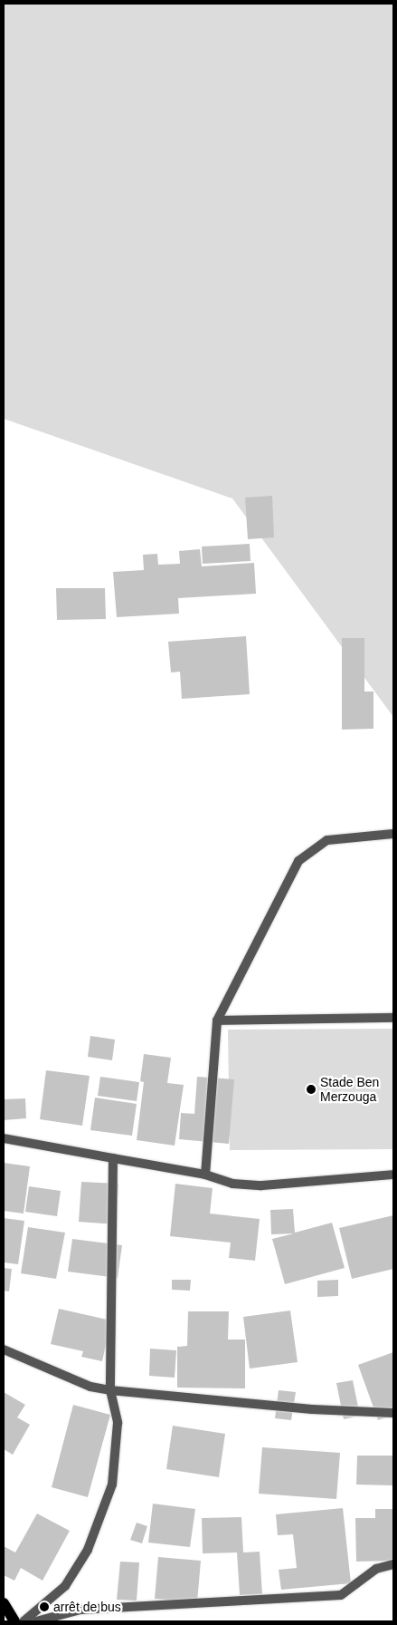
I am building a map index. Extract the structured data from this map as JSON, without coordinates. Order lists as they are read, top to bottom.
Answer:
{
  "places": ["Stade Ben Merzouga", "arrêt de bus"]
}
